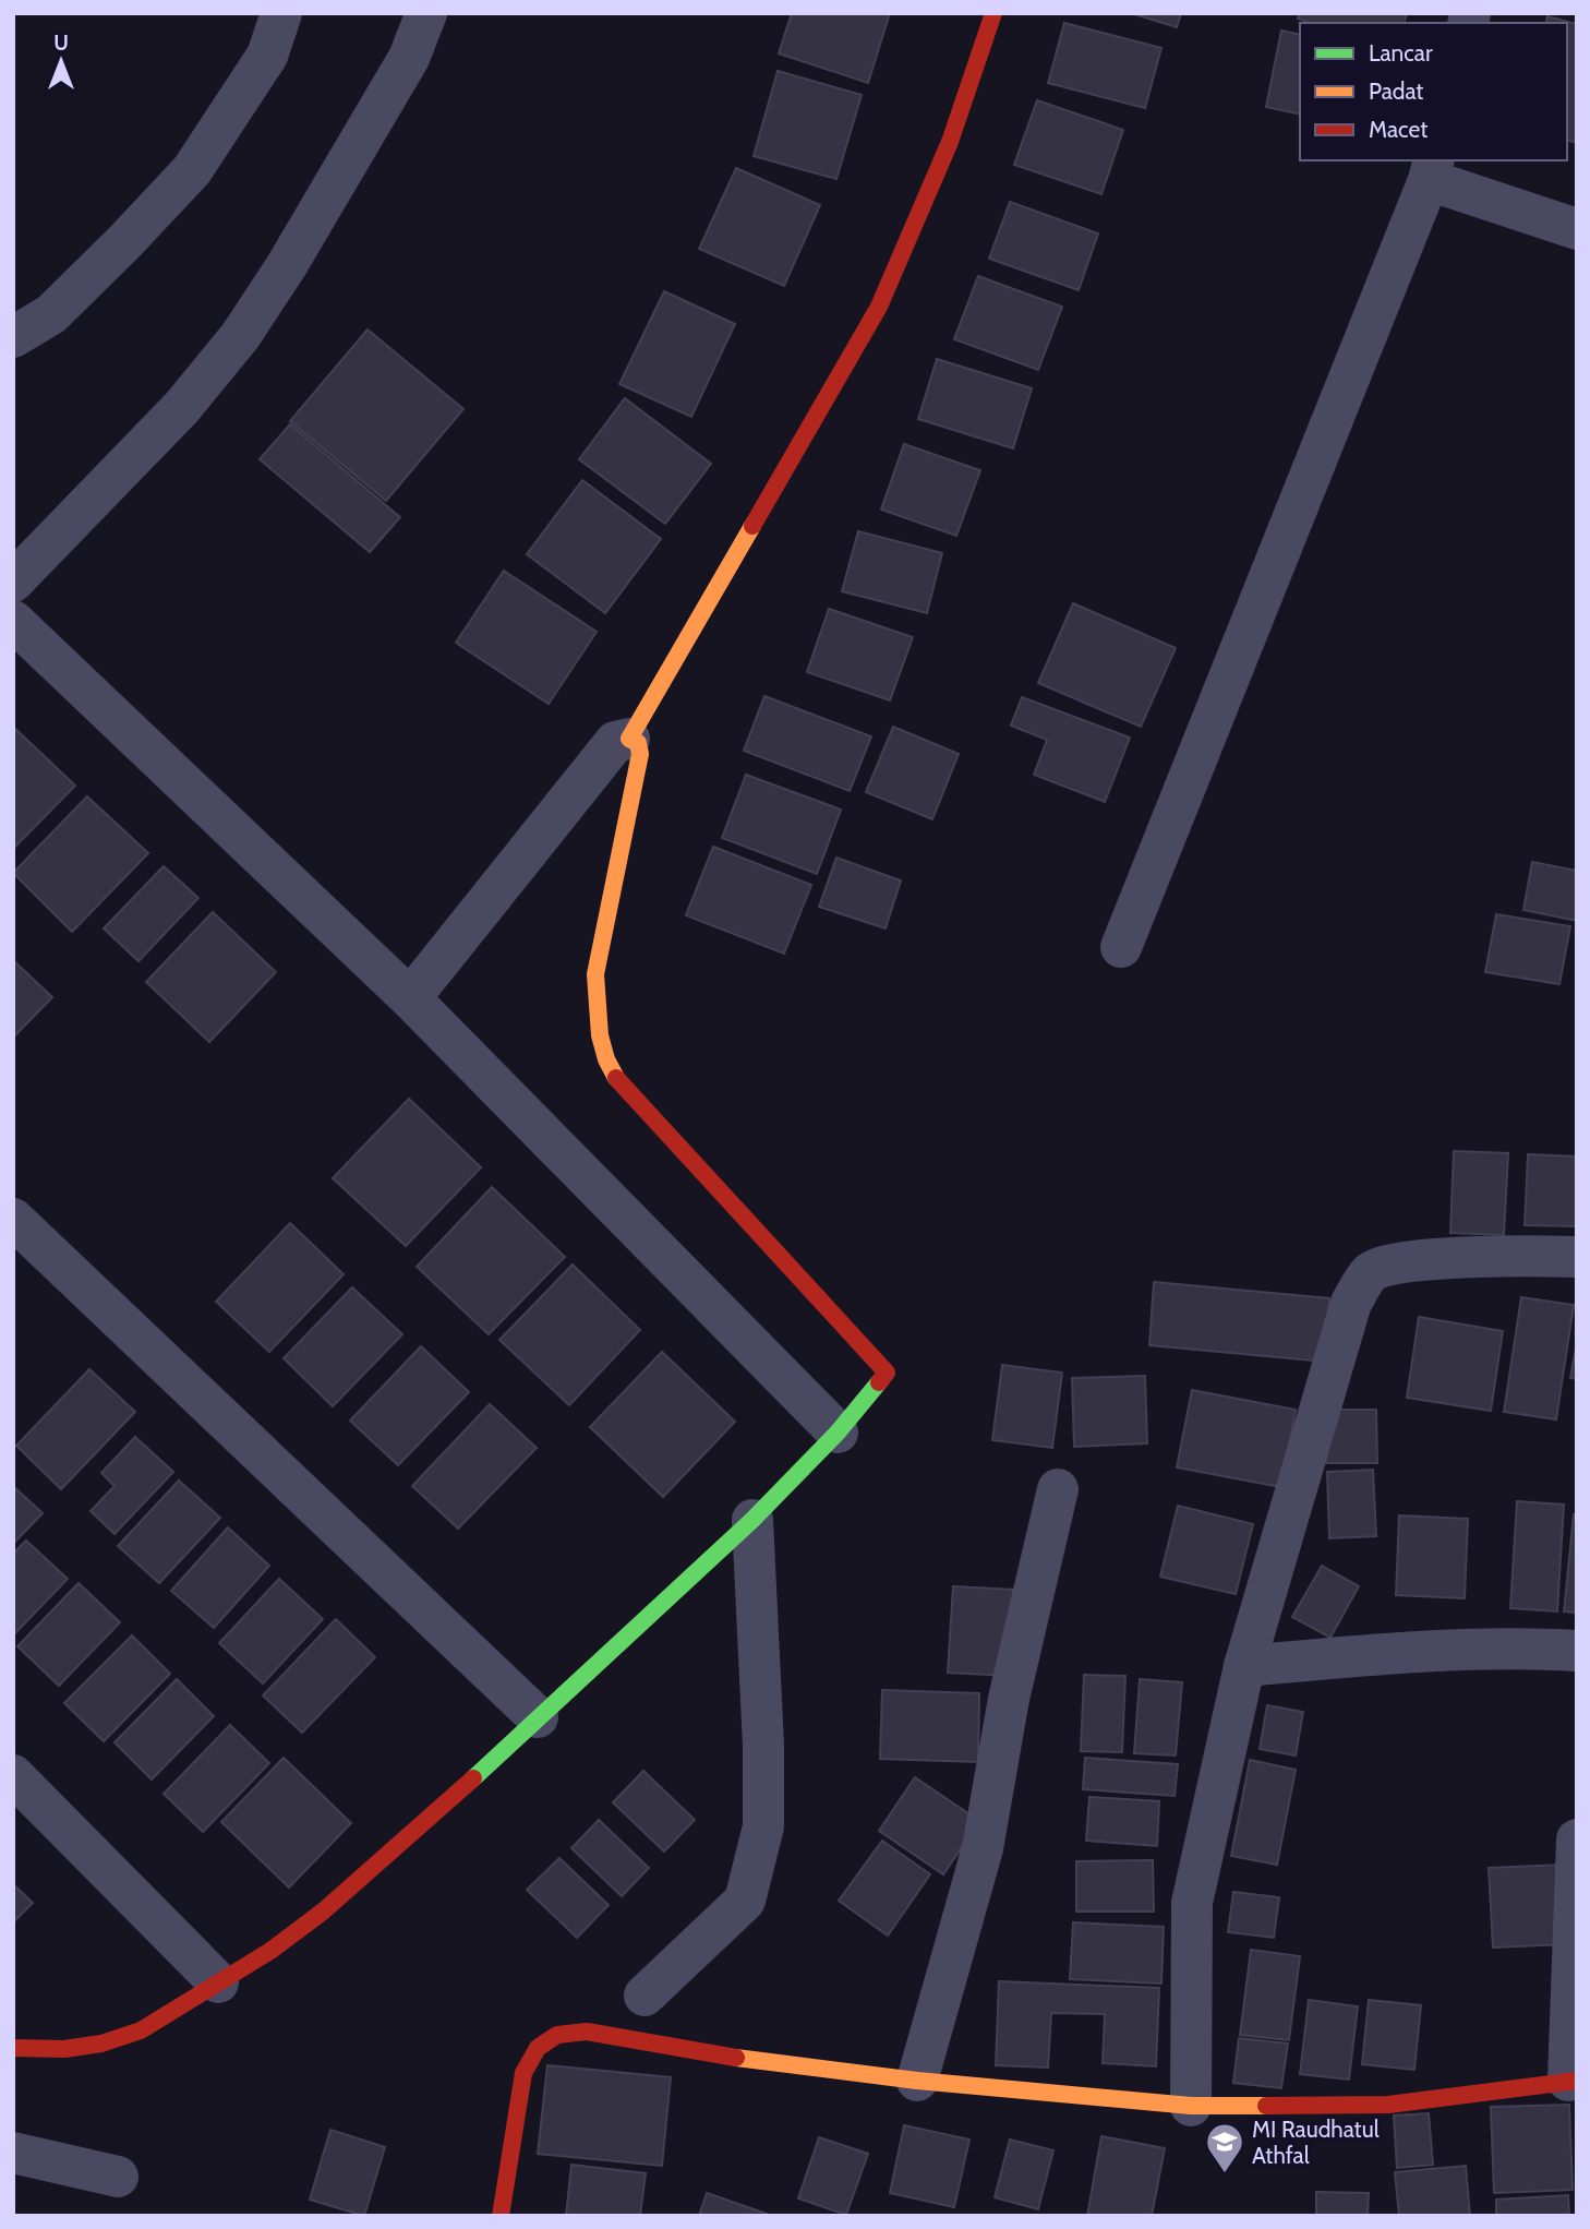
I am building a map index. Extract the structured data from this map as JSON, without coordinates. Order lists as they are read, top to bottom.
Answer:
{
  "places": {
    "school or university": ["MI Raudhatul Athfal"]
  },
  "legend": ["Lancar", "Padat", "Macet"],
  "north": "top"
}
